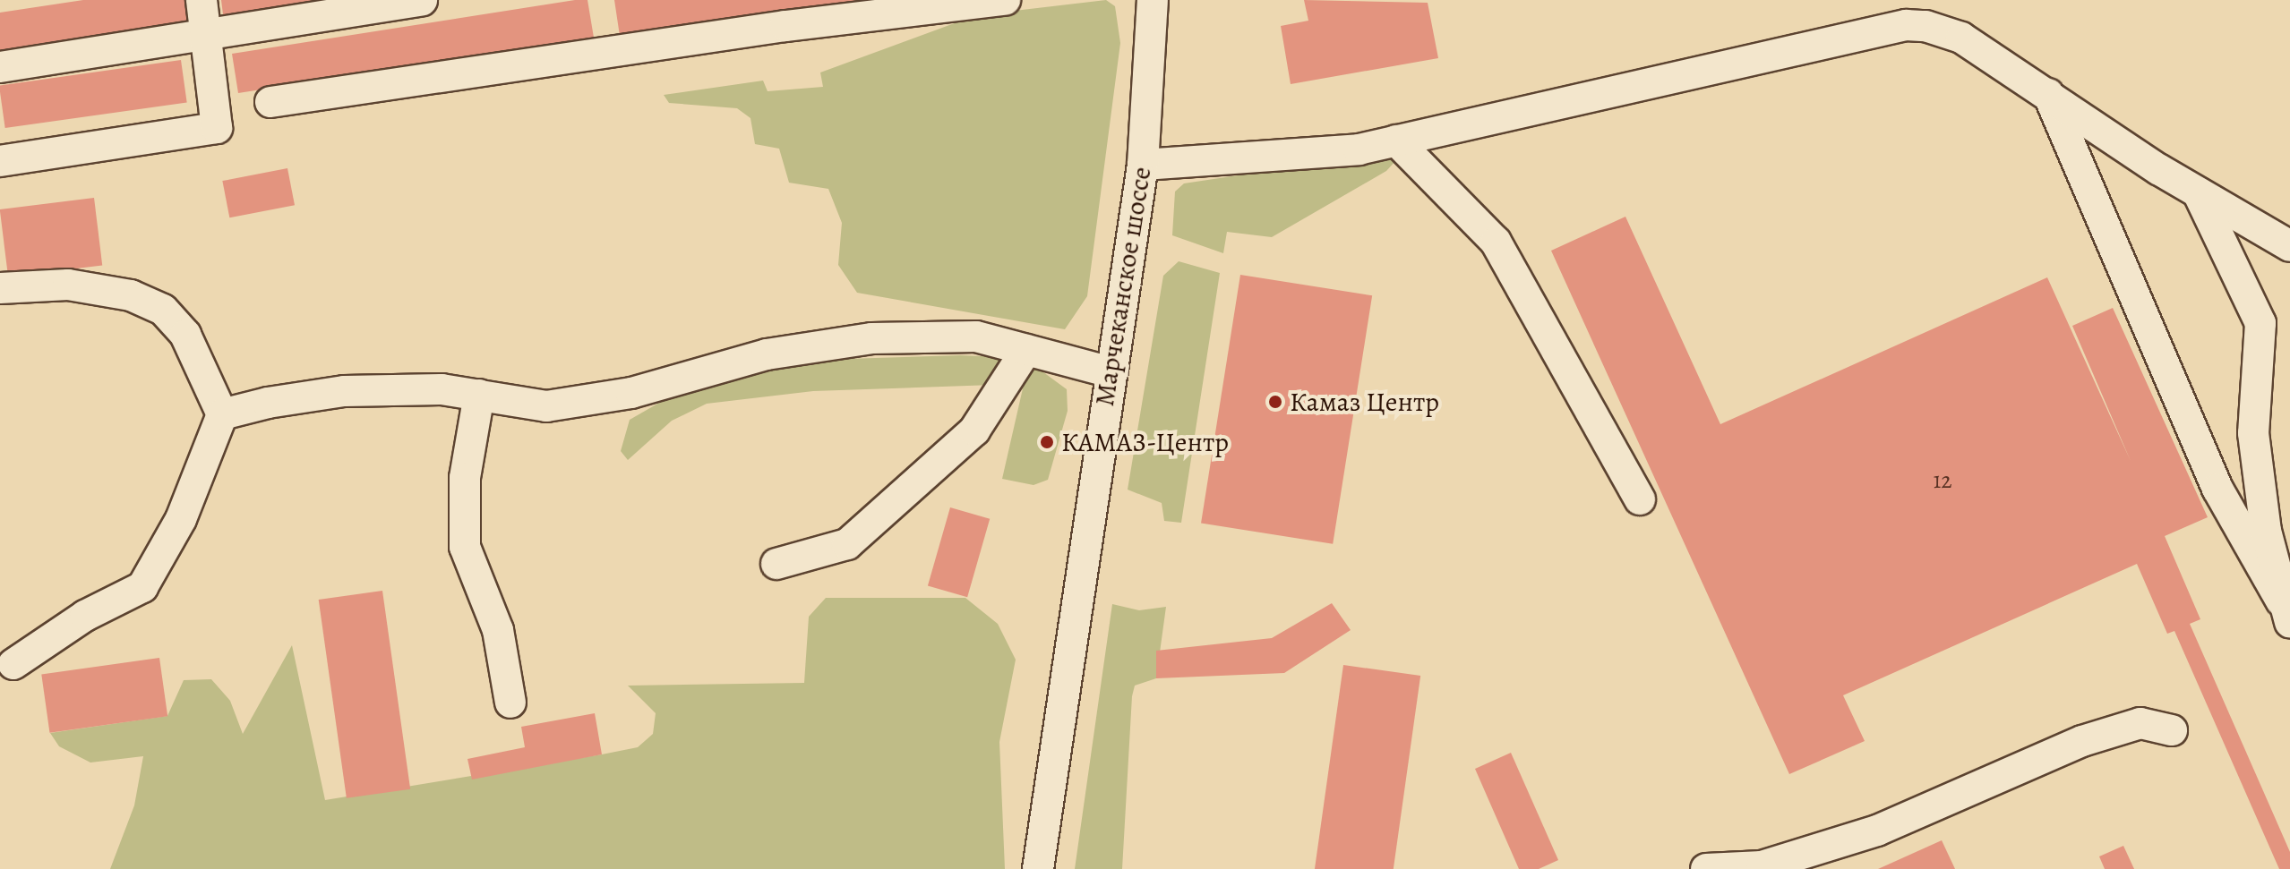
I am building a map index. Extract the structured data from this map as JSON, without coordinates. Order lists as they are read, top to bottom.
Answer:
{
  "streets": {
    "street": ["Марчеканское шоссе"]
  },
  "places": ["Камаз Центр", "КАМАЗ-Центр"],
  "house_numbers": ["12"]
}
